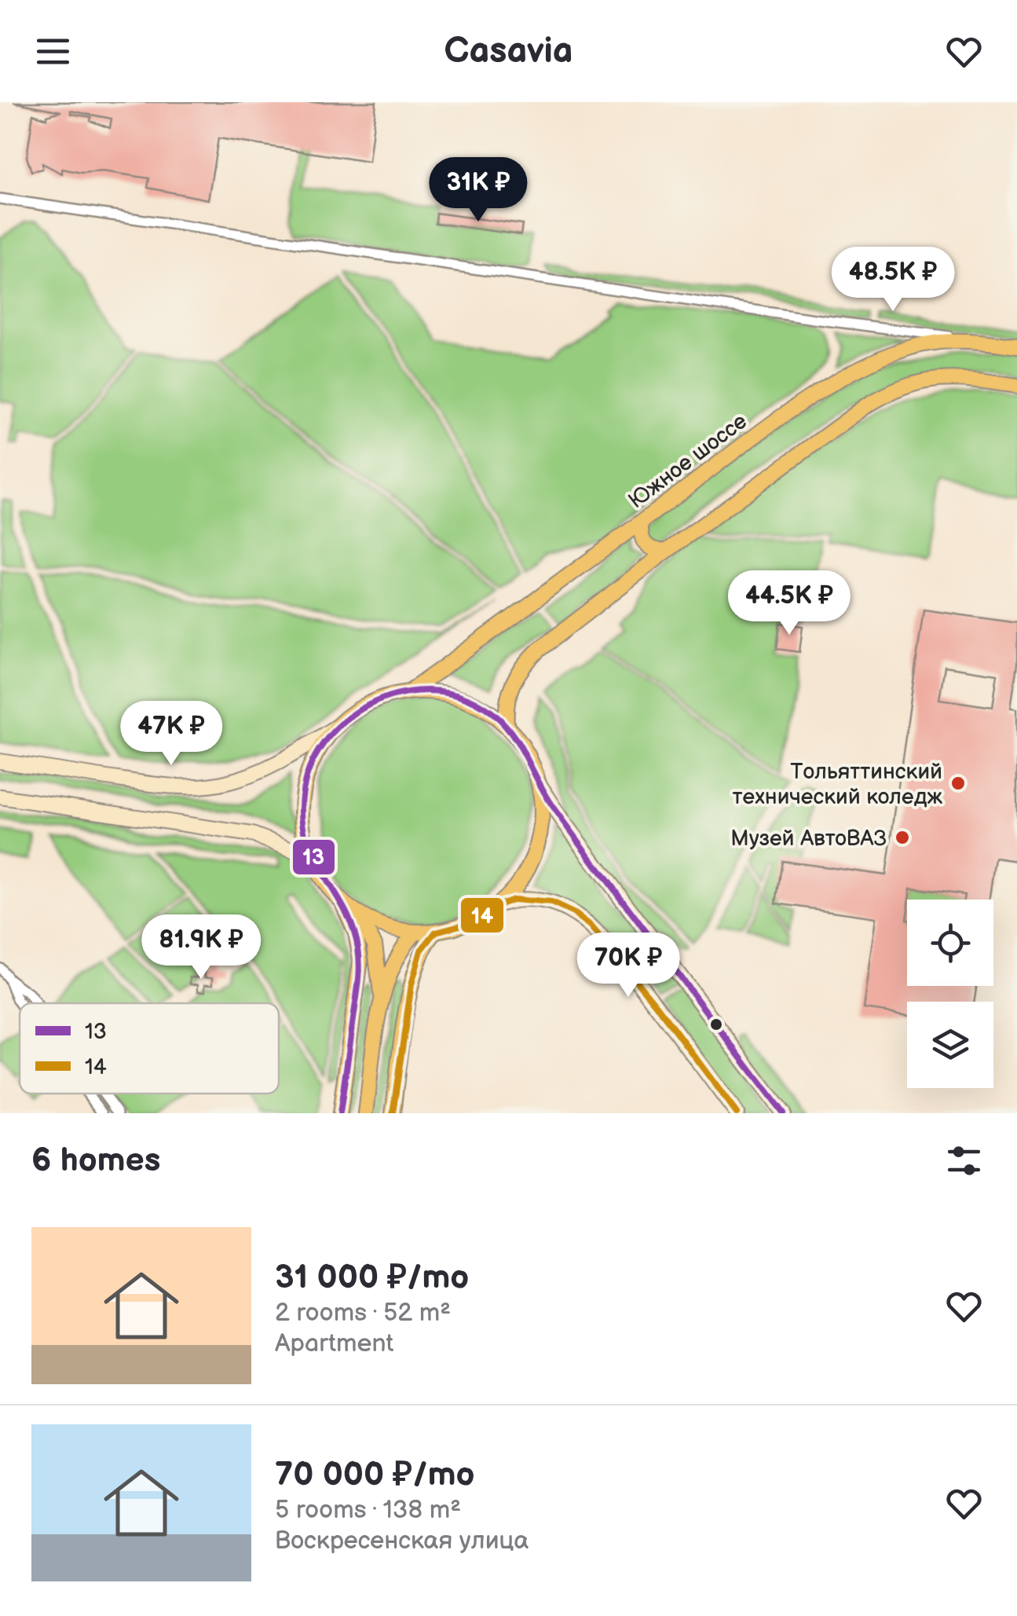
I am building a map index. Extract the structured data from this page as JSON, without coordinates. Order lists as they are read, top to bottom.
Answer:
{
  "streets": {
    "main road": ["Южное шоссе"]
  },
  "places": ["Тольяттинский технический коледж", "Музей АвтоВАЗ"],
  "lines": ["transit line 13", "transit line 14"],
  "legend": ["13", "14"],
  "page": {
    "header": "Casavia",
    "price": [
      "31K ₽",
      "48.5K ₽",
      "44.5K ₽",
      "47K ₽",
      "81.9K ₽",
      "70K ₽"
    ],
    "heading": "6 homes",
    "list": [
      {
        "name": "31 000 ₽/mo",
        "note": "2 rooms · 52 m² · Apartment"
      },
      {
        "name": "70 000 ₽/mo",
        "note": "5 rooms · 138 m² · Воскресенская улица"
      }
    ]
  }
}
